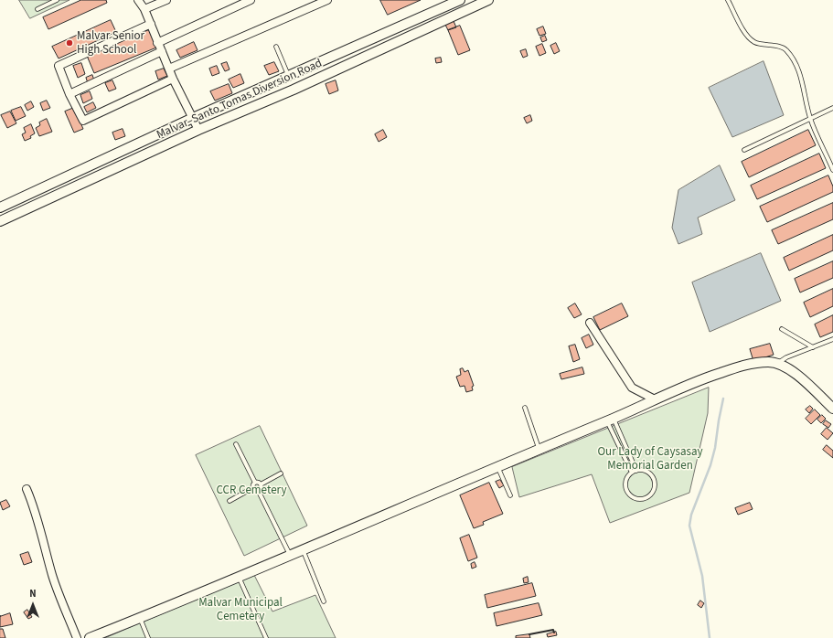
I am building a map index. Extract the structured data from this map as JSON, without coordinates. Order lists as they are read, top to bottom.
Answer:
{
  "streets": {
    "street": ["Malvar–Santo Tomas Diversion Road"]
  },
  "parks": ["Our Lady of Caysasay Memorial Garden", "CCR Cemetery", "Malvar Municipal Cemetery"],
  "places": ["Malvar Senior High School"],
  "north": "top"
}
